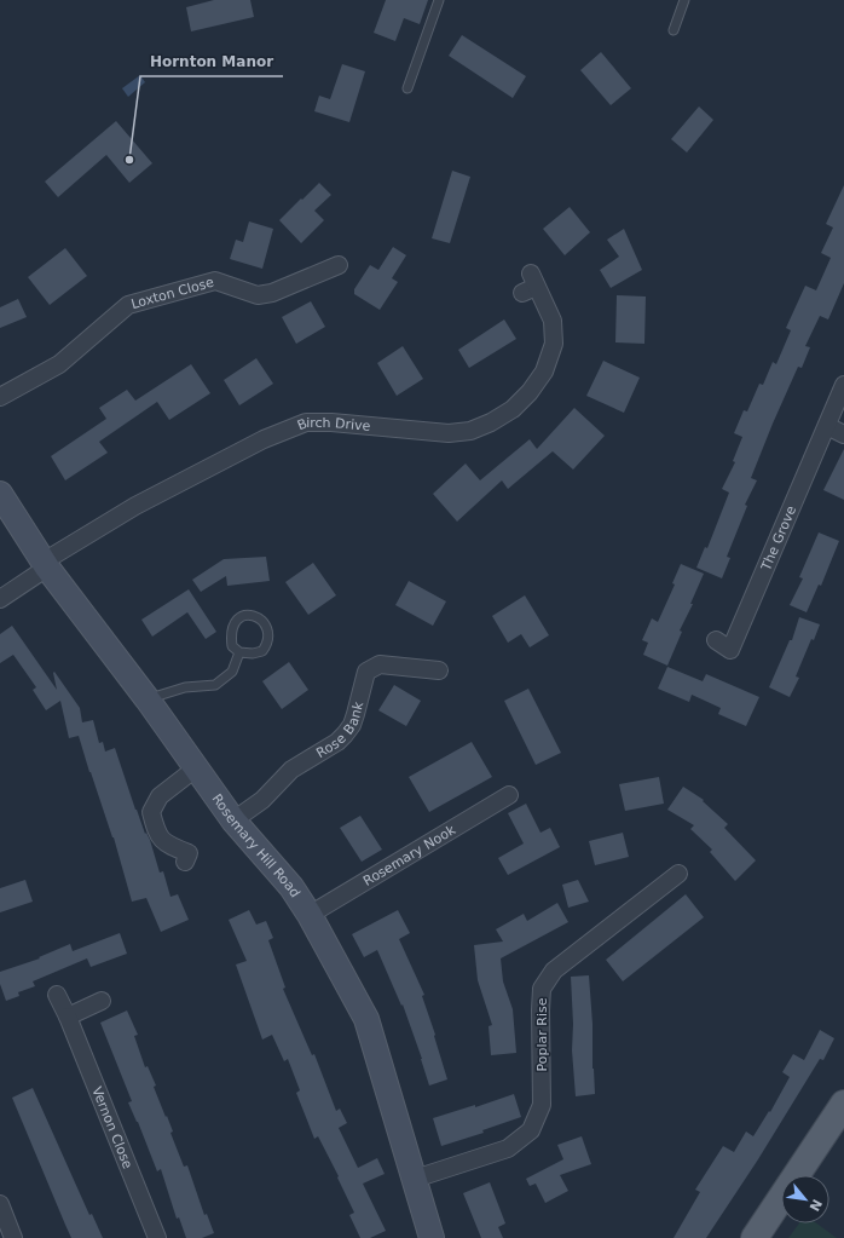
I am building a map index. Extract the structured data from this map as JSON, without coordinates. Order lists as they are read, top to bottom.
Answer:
{
  "streets": {
    "main road": ["Rosemary Hill Road"],
    "street": [
      "Loxton Close",
      "Birch Drive",
      "The Grove",
      "Rose Bank",
      "Rosemary Nook",
      "Poplar Rise",
      "Vernon Close"
    ]
  },
  "crossings": [
    ["Birch Drive", "Rosemary Hill Road"],
    ["Rose Bank", "Rosemary Hill Road"],
    ["Rosemary Hill Road", "Rosemary Nook"],
    ["Rosemary Hill Road", "Poplar Rise"]
  ],
  "places": ["Hornton Manor"],
  "north": "bottom right"
}
